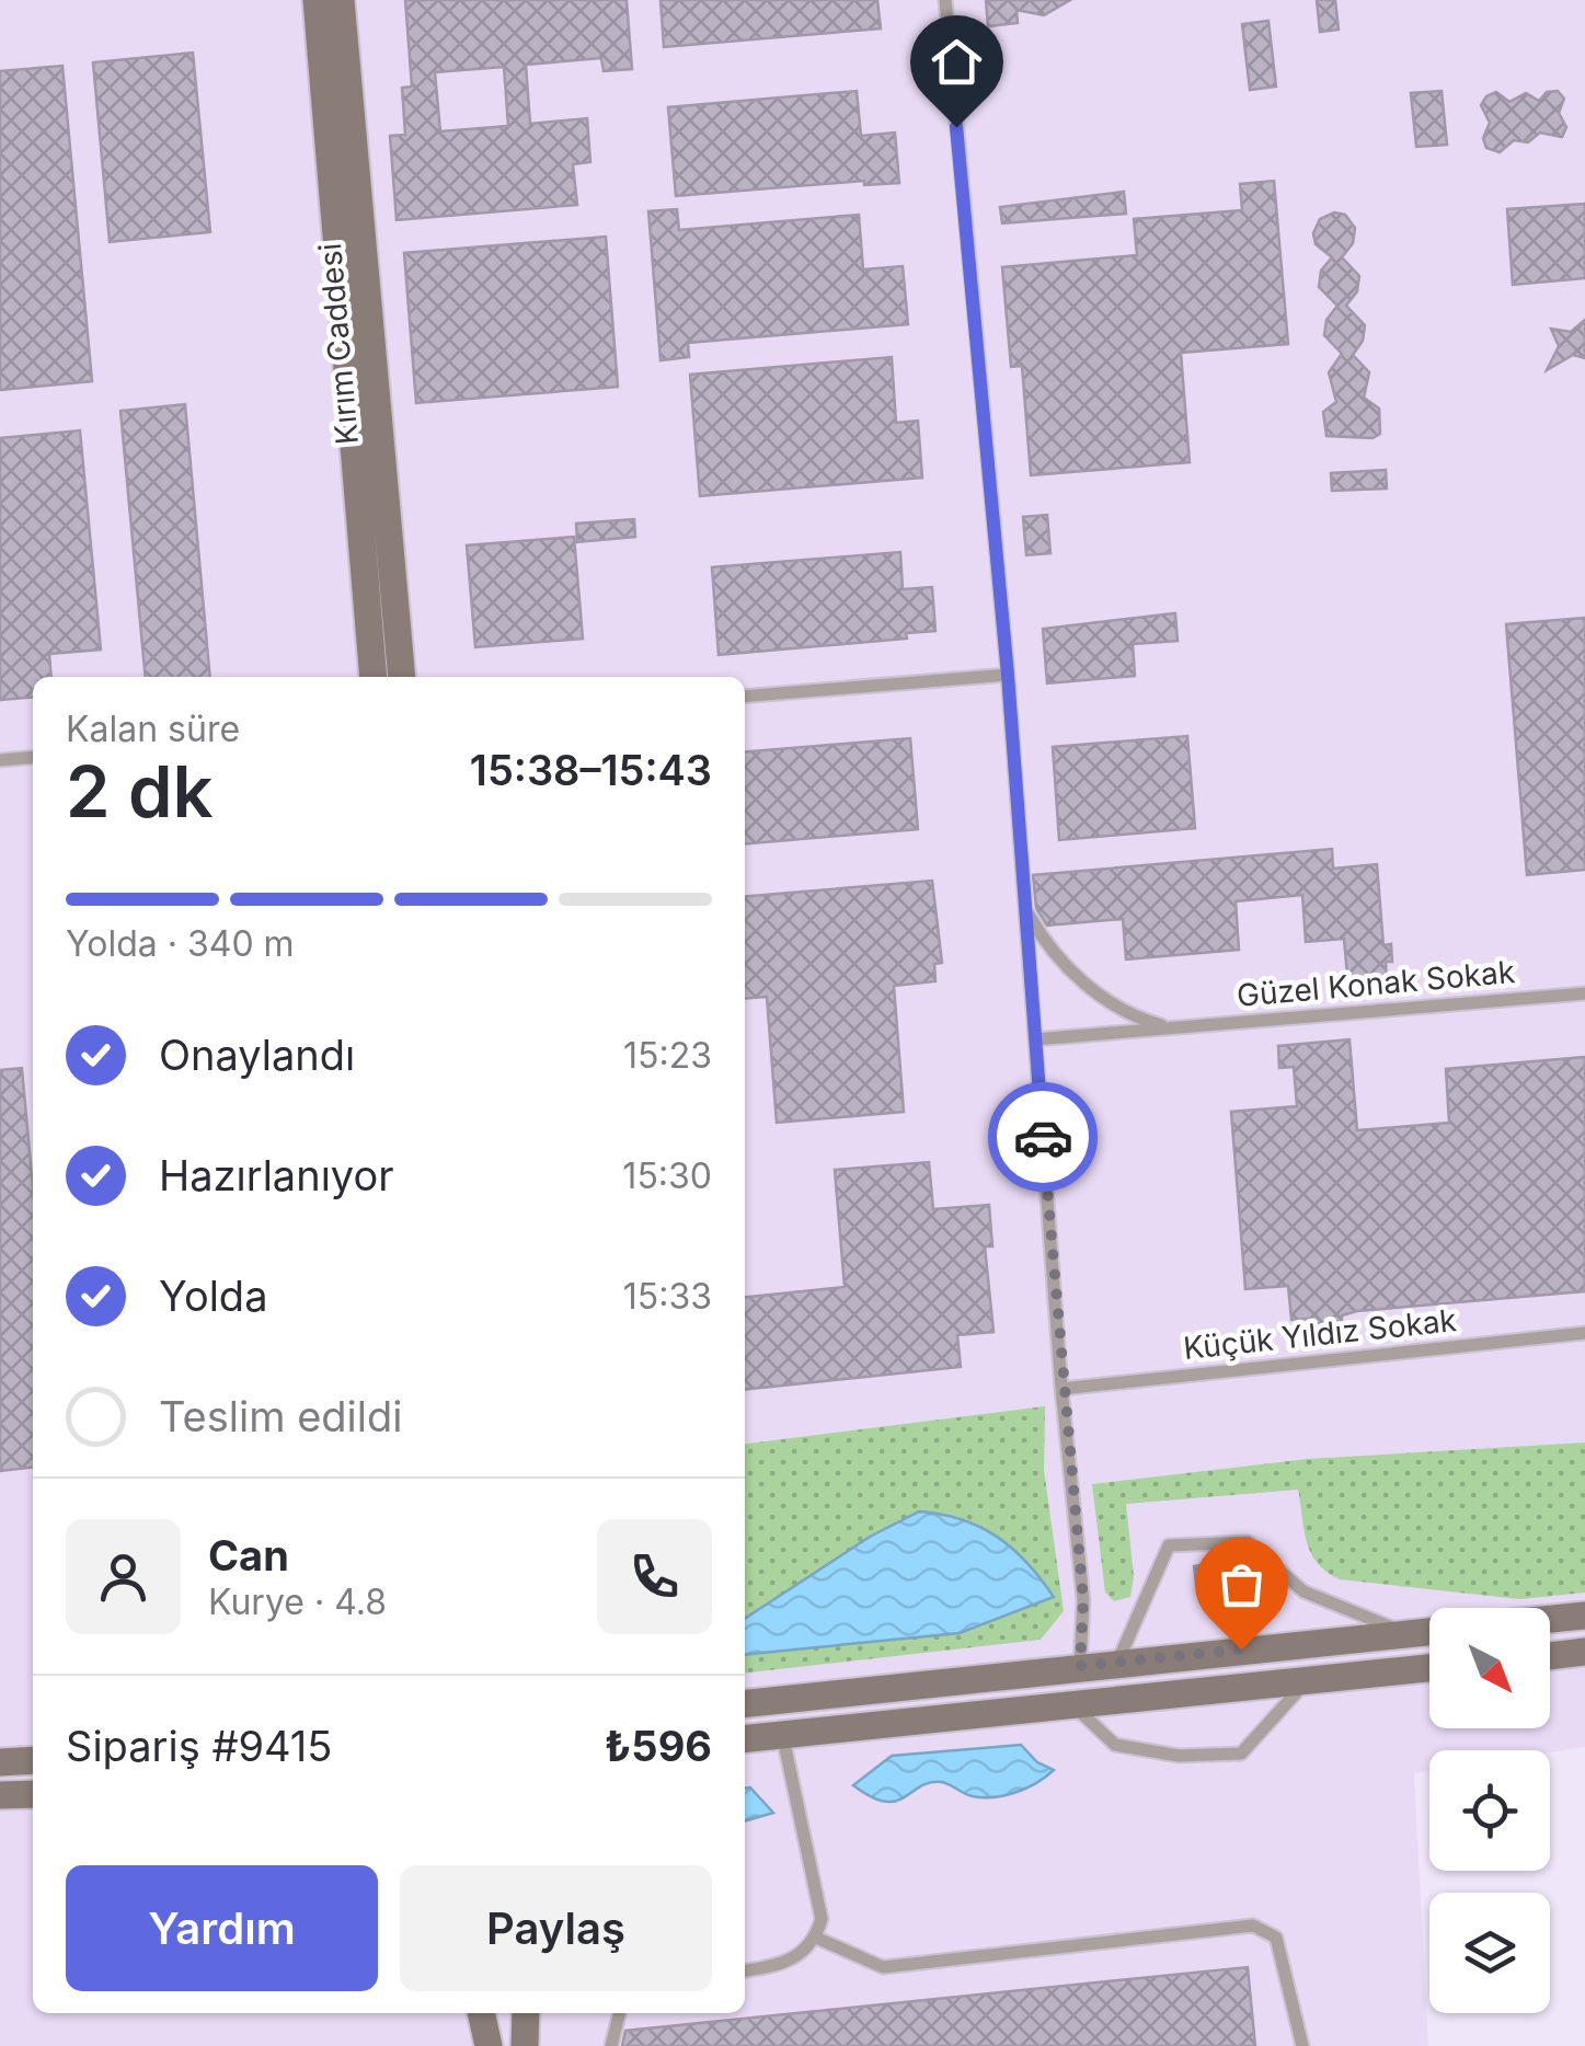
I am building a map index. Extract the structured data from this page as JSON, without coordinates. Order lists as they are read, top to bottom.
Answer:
{
  "streets": {
    "main road": ["Kırım Caddesi"],
    "lane": ["Güzel Konak Sokak", "Küçük Yıldız Sokak"]
  },
  "north": "bottom right",
  "page": {
    "heading": ["2 dk", "Kalan süre", "15:38–15:43"],
    "panel": [
      "Can",
      "Kurye · 4.8",
      "Sipariş #9415",
      "₺596"
    ],
    "bar": "Yolda · 340 m",
    "list": [
      ["Onaylandı", "15:23"],
      ["Hazırlanıyor", "15:30"],
      ["Yolda", "15:33"],
      "Teslim edildi"
    ],
    "buttons": ["Yardım", "Paylaş"]
  }
}
